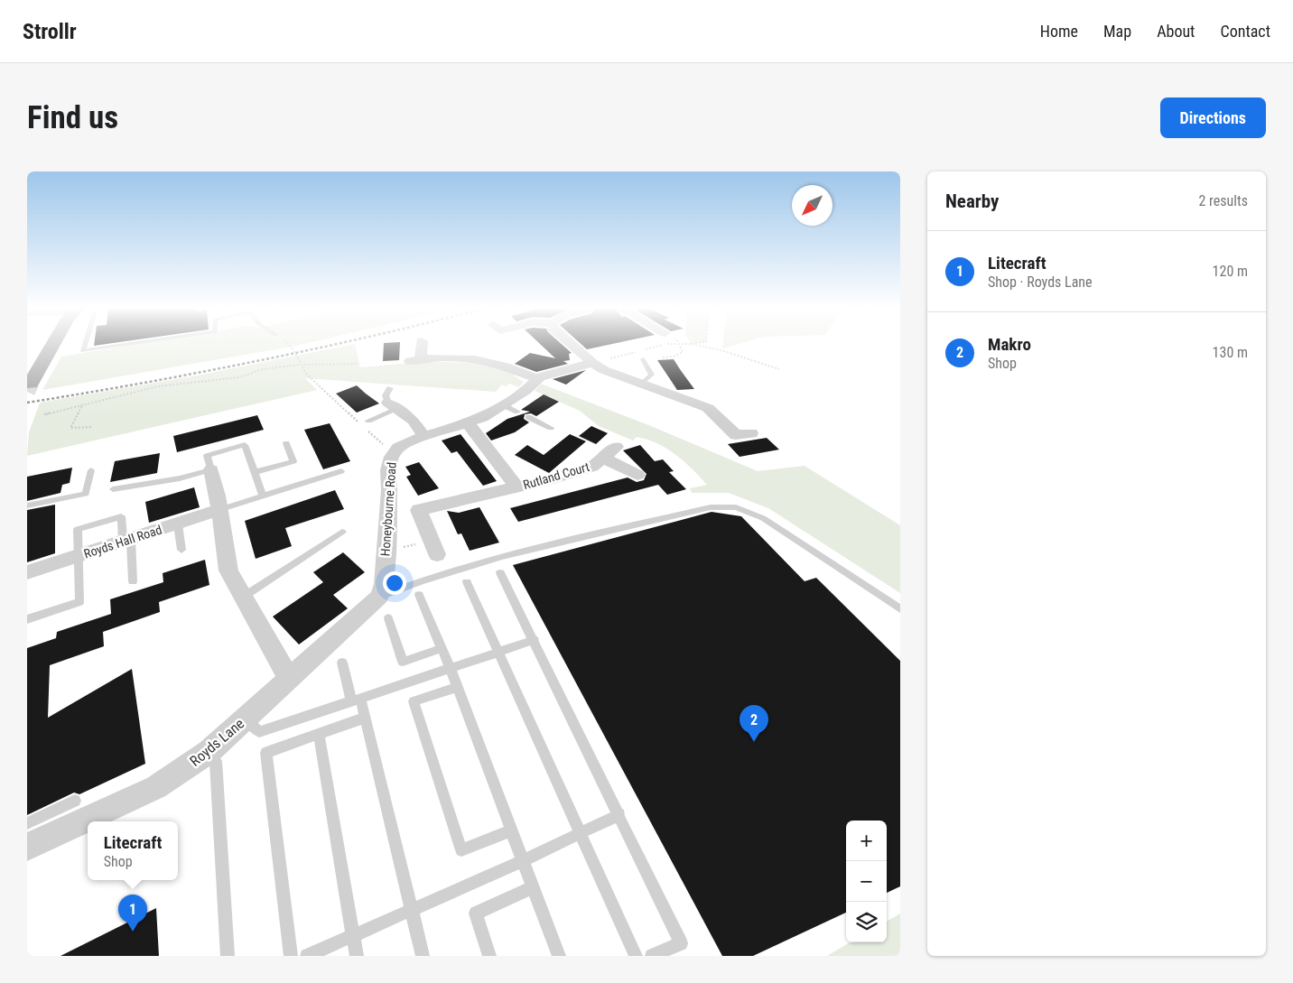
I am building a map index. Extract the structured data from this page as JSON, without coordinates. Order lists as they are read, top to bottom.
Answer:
{
  "streets": {
    "street": [
      "Rutland Court",
      "Honeybourne Road",
      "Royds Hall Road",
      "Royds Lane"
    ]
  },
  "crossings": [
    ["Rutland Court", "Honeybourne Road"],
    ["Honeybourne Road", "Royds Lane"]
  ],
  "north": "bottom left",
  "page": {
    "header": "Strollr",
    "nav": [
      "Home",
      "Map",
      "About",
      "Contact"
    ],
    "buttons": "Directions",
    "title": "Find us",
    "heading": ["Nearby", "2 results"],
    "list": [
      {
        "mark": "1",
        "name": "Litecraft",
        "note": "Shop · Royds Lane",
        "value": "120 m"
      },
      {
        "mark": "2",
        "name": "Makro",
        "note": "Shop",
        "value": "130 m"
      }
    ],
    "pins": ["2", "1"],
    "map_buttons": ["+", "−"],
    "popup": ["Litecraft", "Shop"]
  }
}
